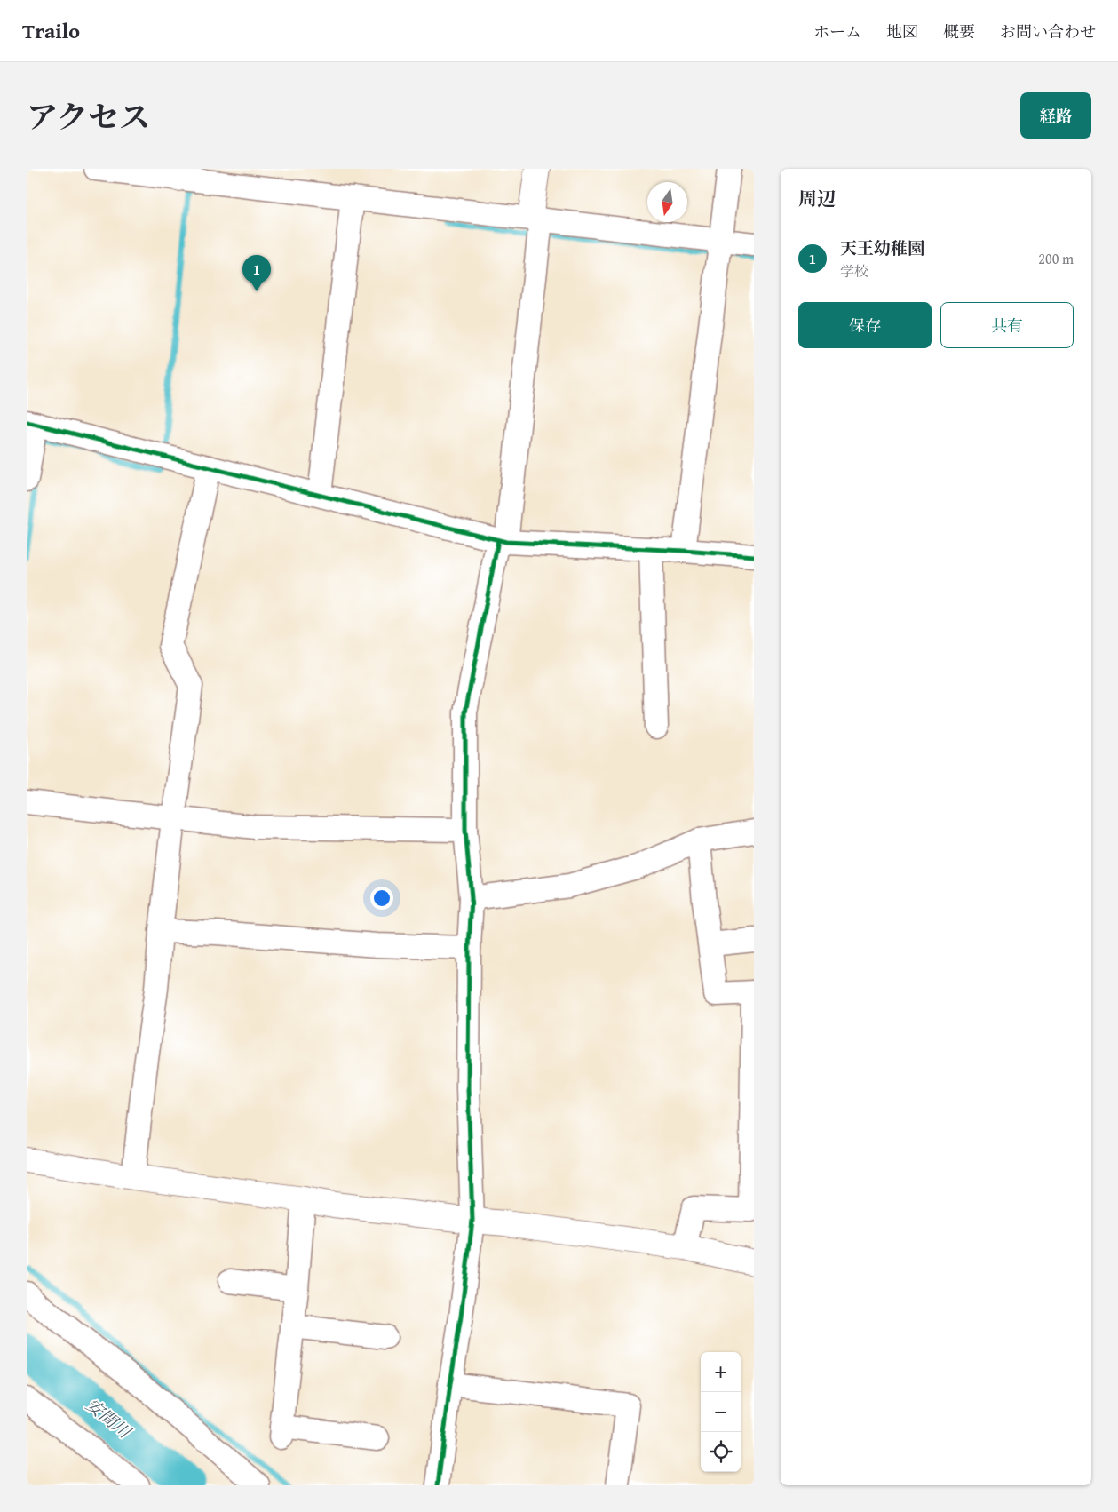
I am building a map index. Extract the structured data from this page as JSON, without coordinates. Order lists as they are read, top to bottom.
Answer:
{
  "water": ["安間川"],
  "north": "bottom",
  "page": {
    "header": "Trailo",
    "nav": [
      "ホーム",
      "地図",
      "概要",
      "お問い合わせ"
    ],
    "title": "アクセス",
    "buttons": [
      "経路",
      ["保存", "共有"]
    ],
    "heading": "周辺",
    "list": [
      {
        "mark": "1",
        "name": "天王幼稚園",
        "note": "学校",
        "value": "200 m"
      }
    ],
    "pins": "1",
    "map_buttons": ["+", "−"]
  }
}
